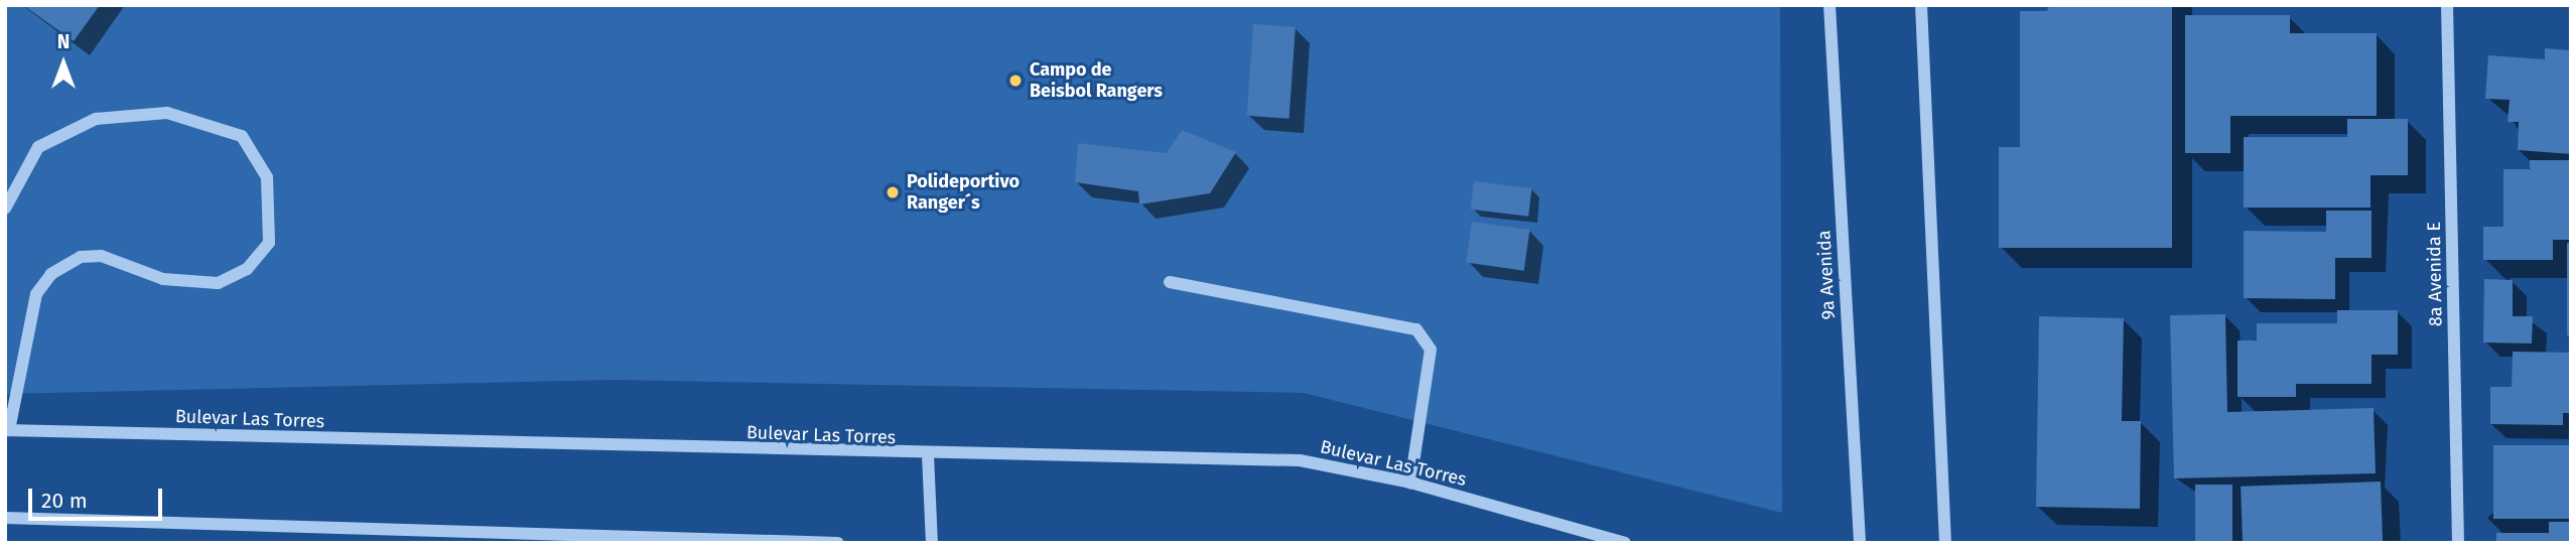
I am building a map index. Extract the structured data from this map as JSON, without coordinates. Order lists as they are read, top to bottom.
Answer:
{
  "streets": {
    "street": ["8a Avenida E", "9a Avenida", "Bulevar Las Torres"]
  },
  "places": ["Campo de Beisbol Rangers", "Polideportivo Ranger´s"],
  "scale_bar": "20 m",
  "north": "top"
}
